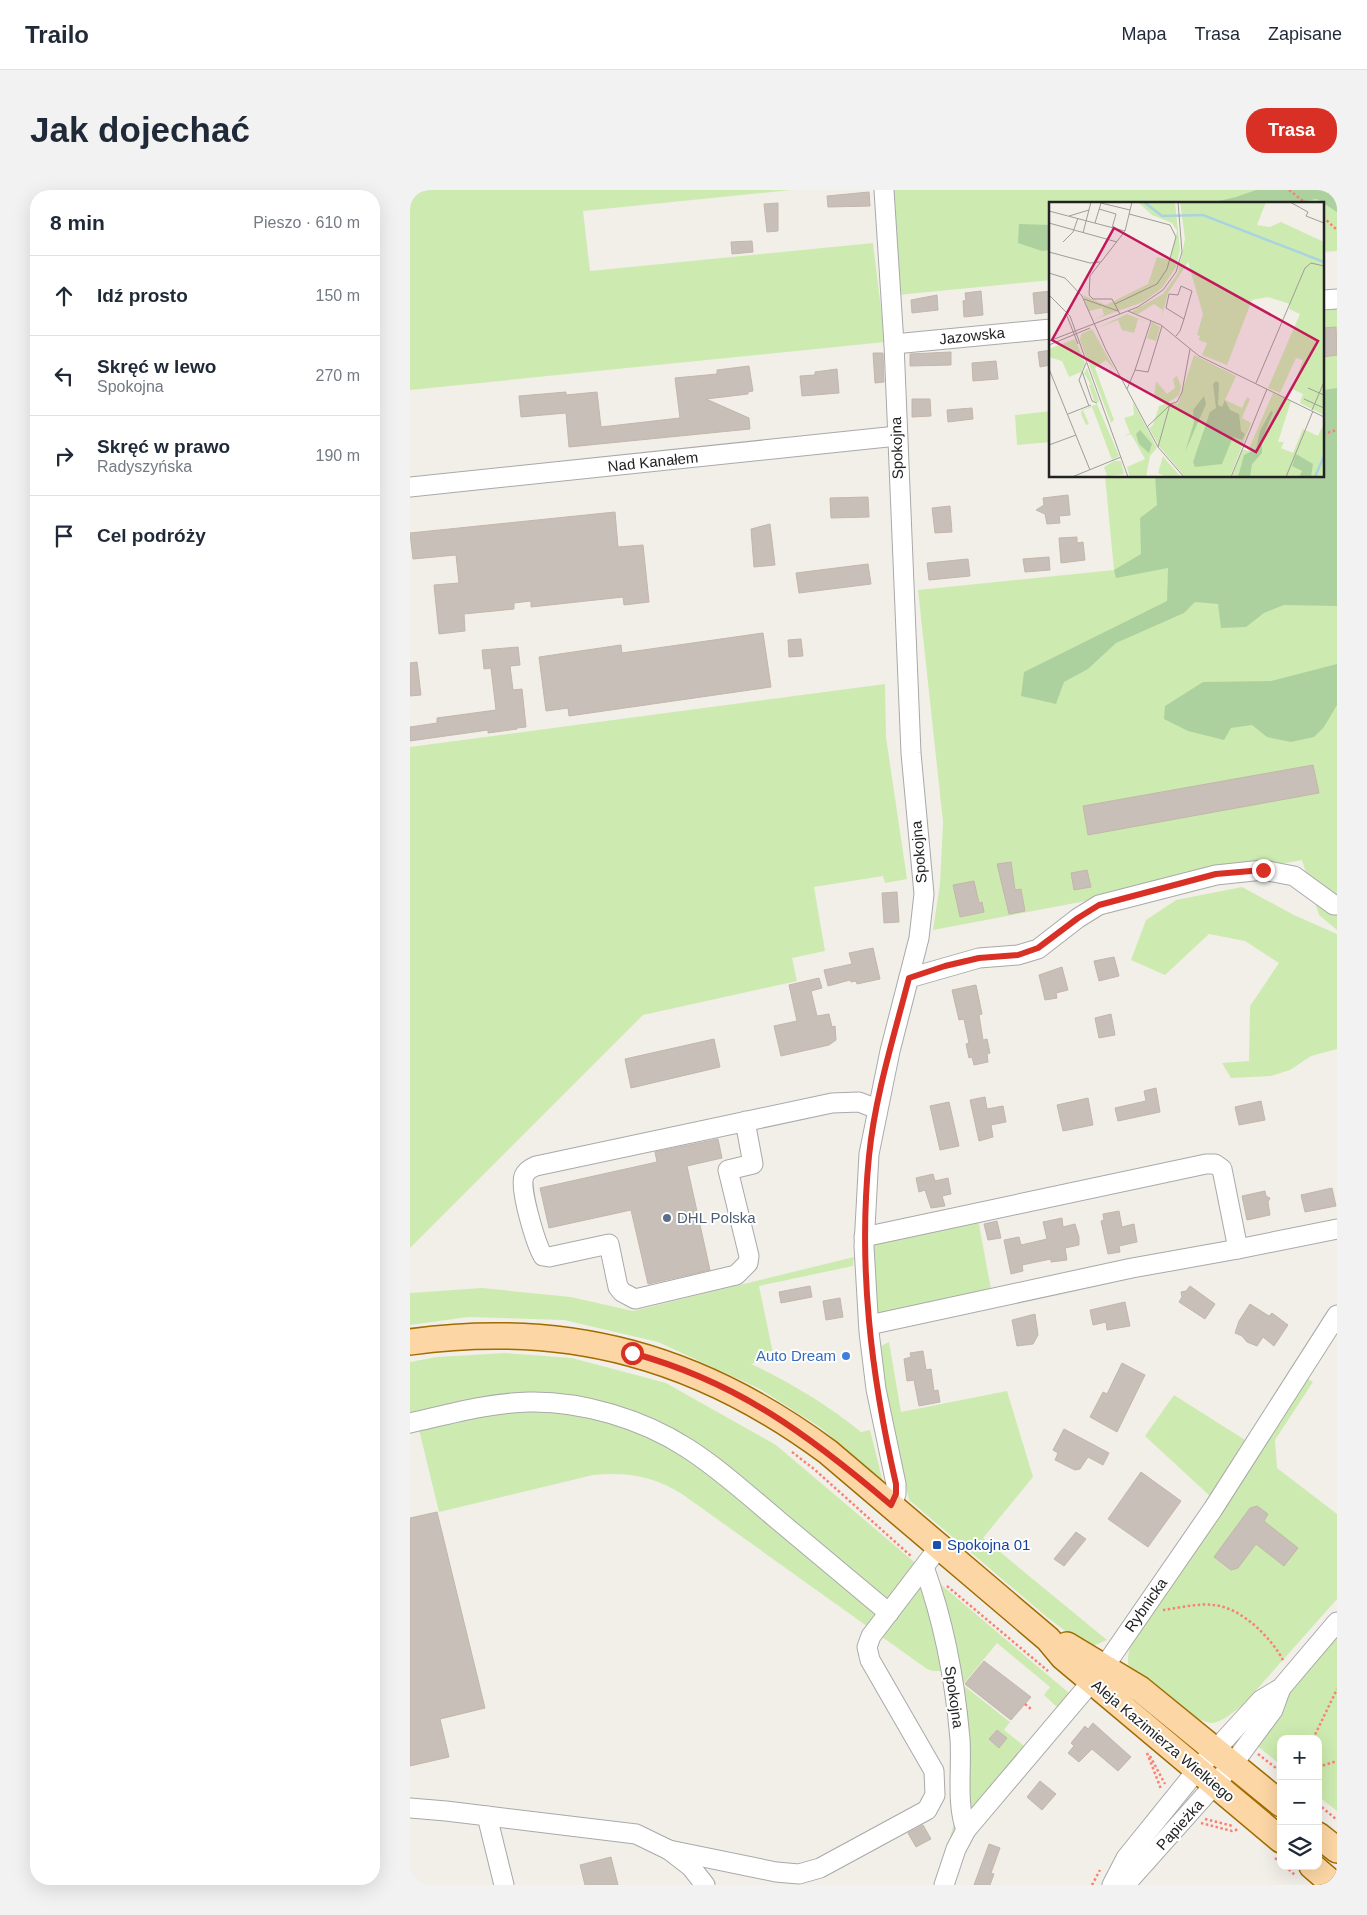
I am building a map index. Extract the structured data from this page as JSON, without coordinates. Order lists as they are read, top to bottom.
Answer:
{
  "streets": {
    "main road": ["Aleja Kazimierza Wielkiego"],
    "street": [
      "Jazowska",
      "Spokojna",
      "Nad Kanałem",
      "Rybnicka",
      "Papieżka"
    ]
  },
  "crossings": [
    ["Jazowska", "Spokojna"],
    ["Spokojna", "Nad Kanałem"],
    ["Spokojna", "Rybnicka"],
    ["Spokojna", "Aleja Kazimierza Wielkiego"],
    ["Rybnicka", "Aleja Kazimierza Wielkiego"],
    ["Aleja Kazimierza Wielkiego", "Papieżka"]
  ],
  "places": {
    "other": ["DHL Polska", "Auto Dream"],
    "transit": ["Spokojna 01"]
  },
  "page": {
    "header": "Trailo",
    "nav": ["Mapa", "Trasa", "Zapisane"],
    "buttons": "Trasa",
    "title": "Jak dojechać",
    "heading": ["8 min", "Pieszo · 610 m"],
    "list": [
      ["Idź prosto", "150 m"],
      ["Skręć w lewo", "Spokojna", "270 m"],
      ["Skręć w prawo", "Radyszyńska", "190 m"],
      "Cel podróży"
    ],
    "map_buttons": ["+", "−"]
  }
}
